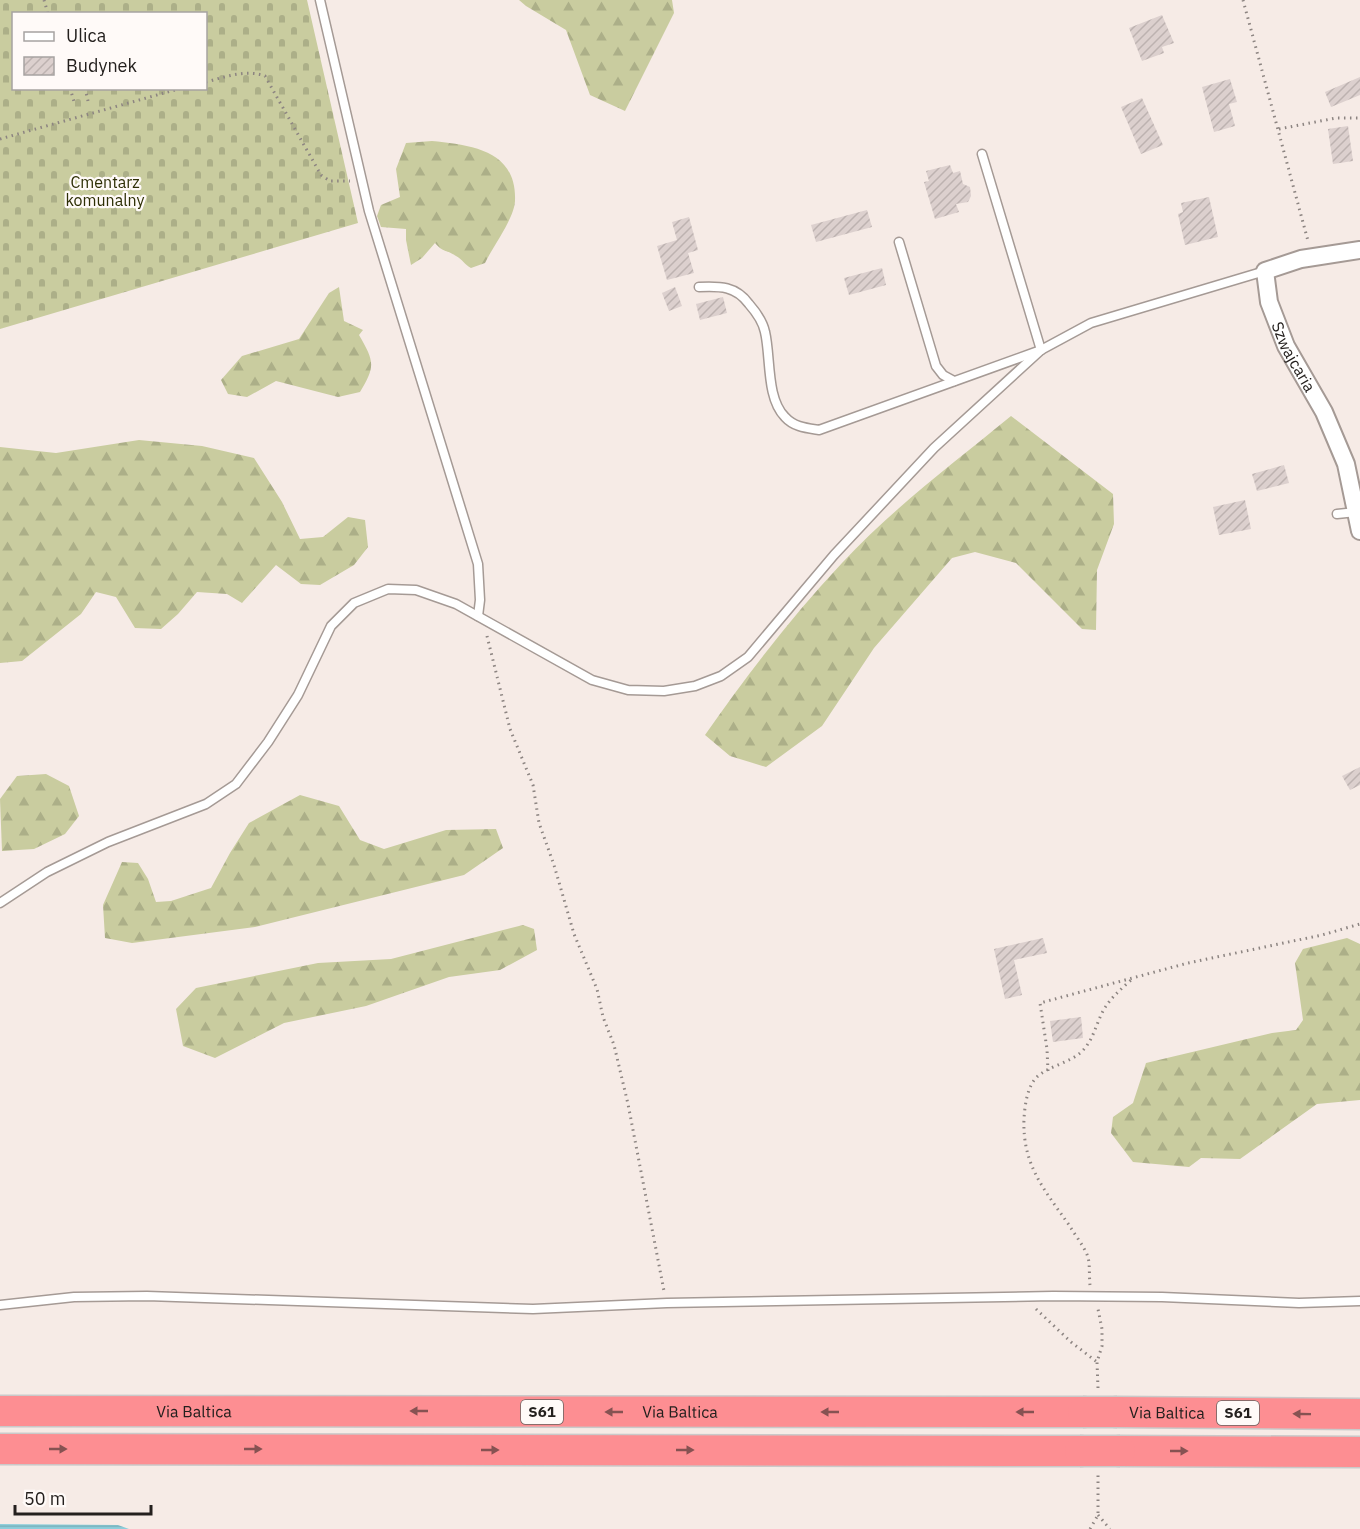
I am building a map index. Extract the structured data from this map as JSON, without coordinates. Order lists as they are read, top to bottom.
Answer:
{
  "streets": {
    "highway": ["Via Baltica", "S61"],
    "street": ["Szwajcaria"]
  },
  "parks": ["Cmentarz komunalny"],
  "legend": ["Ulica", "Budynek"],
  "scale_bar": "50 m"
}
